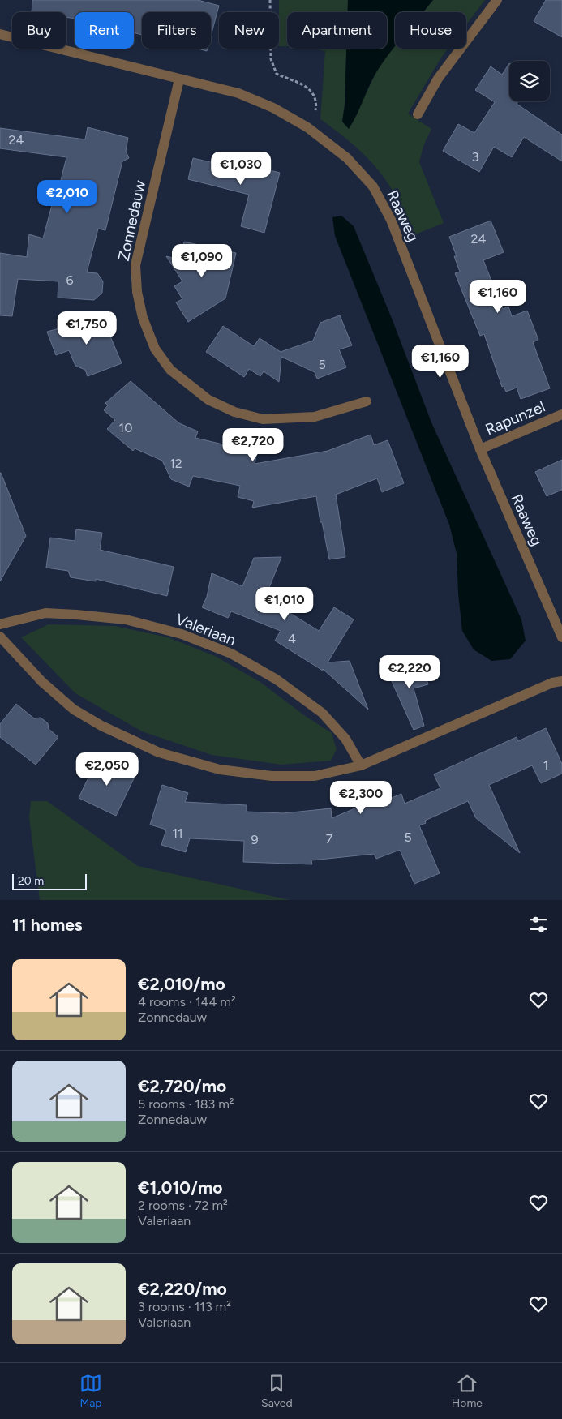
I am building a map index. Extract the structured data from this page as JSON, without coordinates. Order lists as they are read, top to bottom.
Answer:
{
  "streets": {
    "street": [
      "Raaweg",
      "Zonnedauw",
      "Rapunzel",
      "Valeriaan"
    ]
  },
  "crossings": [
    ["Raaweg", "Zonnedauw"],
    ["Raaweg", "Rapunzel"]
  ],
  "house_numbers": [
    "24",
    "3",
    "24",
    "6",
    "5",
    "10",
    "12",
    "4",
    "1",
    "11",
    "5",
    "7",
    "9"
  ],
  "scale_bar": "20 m",
  "page": {
    "chip": [
      "Buy",
      "Rent",
      "Filters",
      "New",
      "Apartment",
      "House"
    ],
    "price": [
      "€1,030",
      "€2,010",
      "€1,090",
      "€1,160",
      "€1,750",
      "€1,160",
      "€2,720",
      "€1,010",
      "€2,220",
      "€2,050",
      "€2,300"
    ],
    "scale": "20 m",
    "heading": "11 homes",
    "list": [
      {
        "name": "€2,010/mo",
        "note": "4 rooms · 144 m² · Zonnedauw"
      },
      {
        "name": "€2,720/mo",
        "note": "5 rooms · 183 m² · Zonnedauw"
      },
      {
        "name": "€1,010/mo",
        "note": "2 rooms · 72 m² · Valeriaan"
      },
      {
        "name": "€2,220/mo",
        "note": "3 rooms · 113 m² · Valeriaan"
      }
    ],
    "tabs": ["Map", "Saved", "Home"]
  }
}
